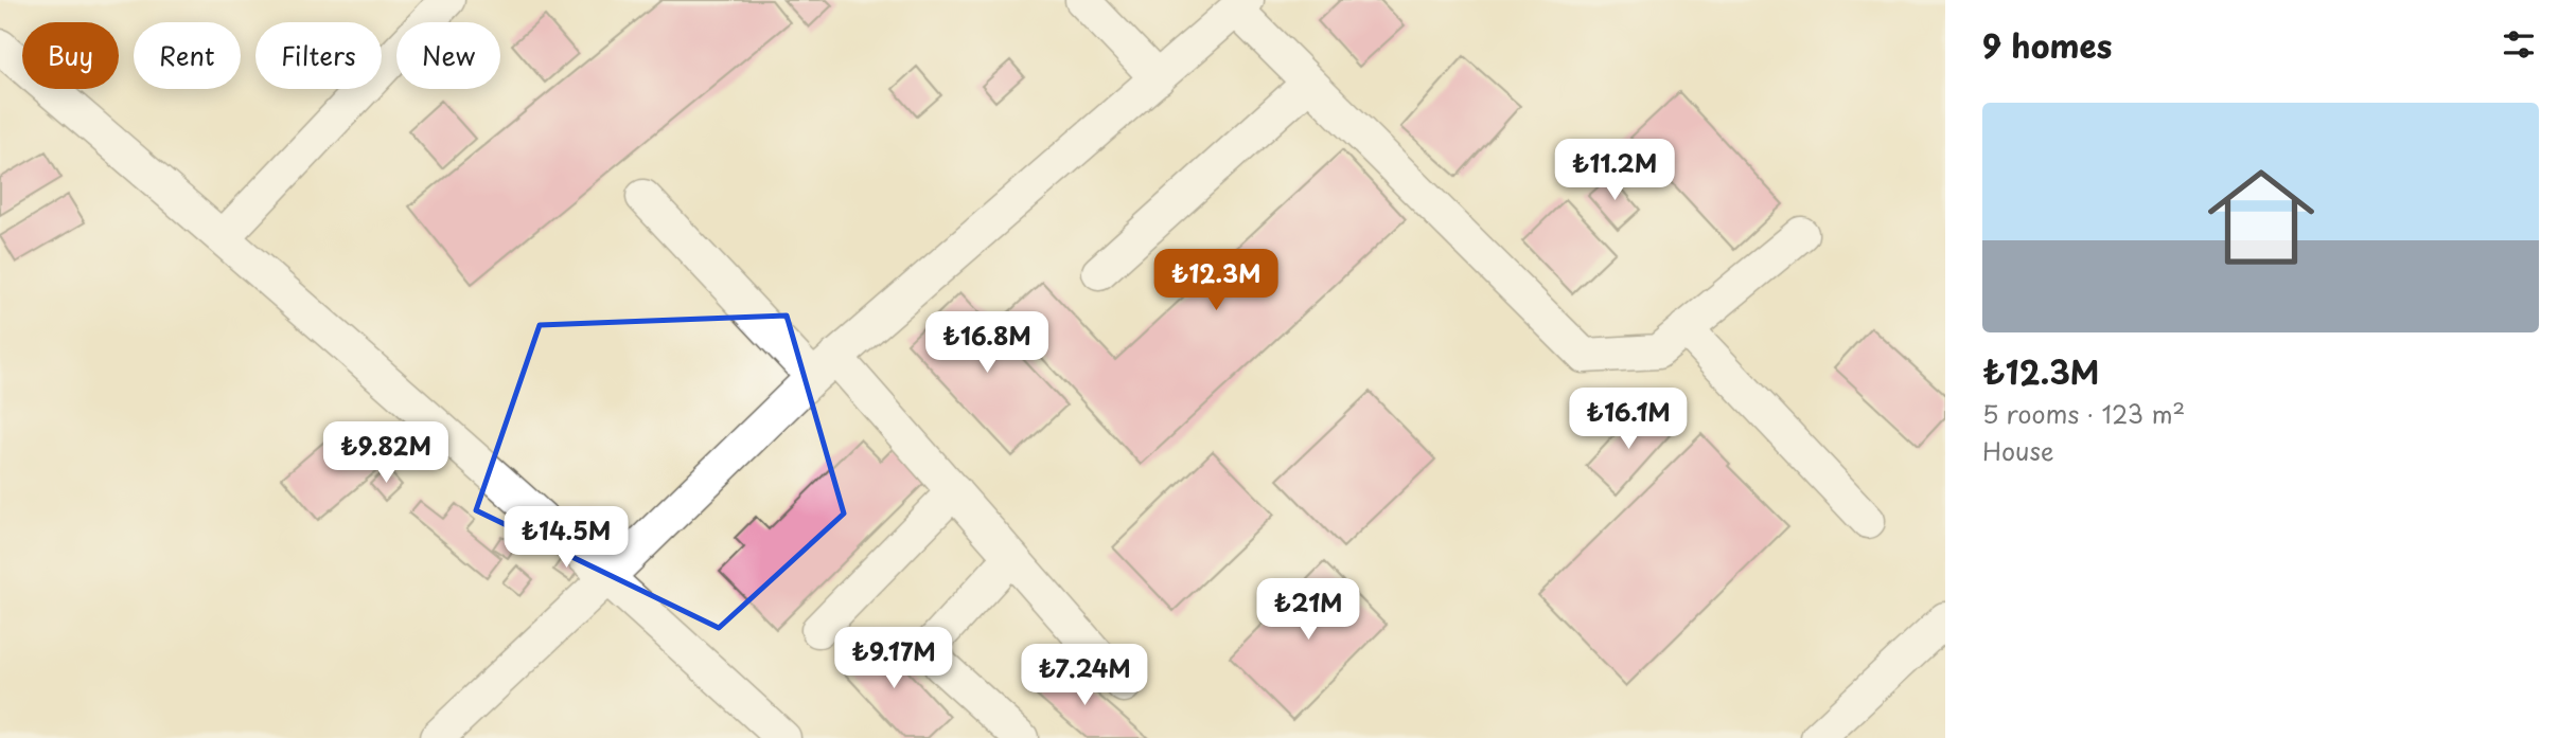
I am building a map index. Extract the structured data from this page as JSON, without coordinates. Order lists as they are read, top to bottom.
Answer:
{
  "page": {
    "heading": "9 homes",
    "chip": [
      "Buy",
      "Rent",
      "Filters",
      "New"
    ],
    "list": [
      {
        "name": "₺12.3M",
        "note": "5 rooms · 123 m² · House"
      }
    ],
    "price": [
      "₺11.2M",
      "₺12.3M",
      "₺16.8M",
      "₺16.1M",
      "₺9.82M",
      "₺14.5M",
      "₺21M",
      "₺9.17M",
      "₺7.24M"
    ]
  }
}
